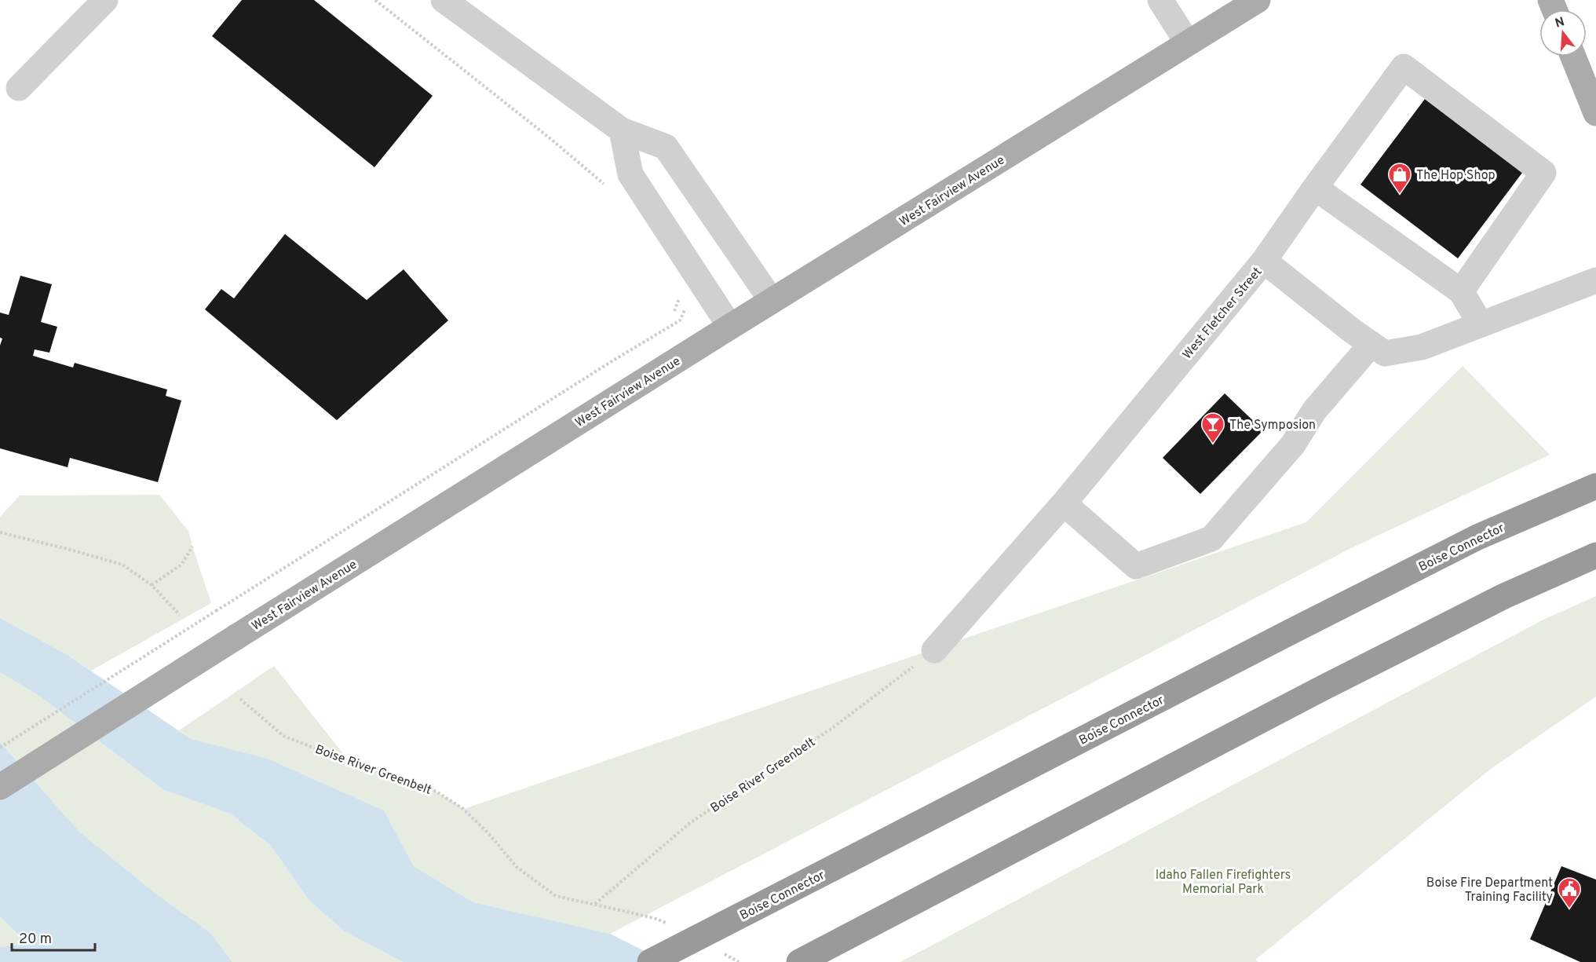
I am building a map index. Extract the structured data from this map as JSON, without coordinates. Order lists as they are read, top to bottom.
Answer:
{
  "streets": {
    "highway": ["Boise Connector"],
    "main road": ["West Fairview Avenue"],
    "street": ["West Fletcher Street"],
    "path": ["Boise River Greenbelt"]
  },
  "crossings": [
    ["West Fletcher Street", "Boise River Greenbelt"]
  ],
  "parks": ["Idaho Fallen Firefighters Memorial Park"],
  "places": {
    "shop": ["The Hop Shop"],
    "bar": ["The Symposion"],
    "public building": ["Boise Fire Department Training Facility"]
  },
  "scale_bar": "20 m",
  "north": "top"
}
